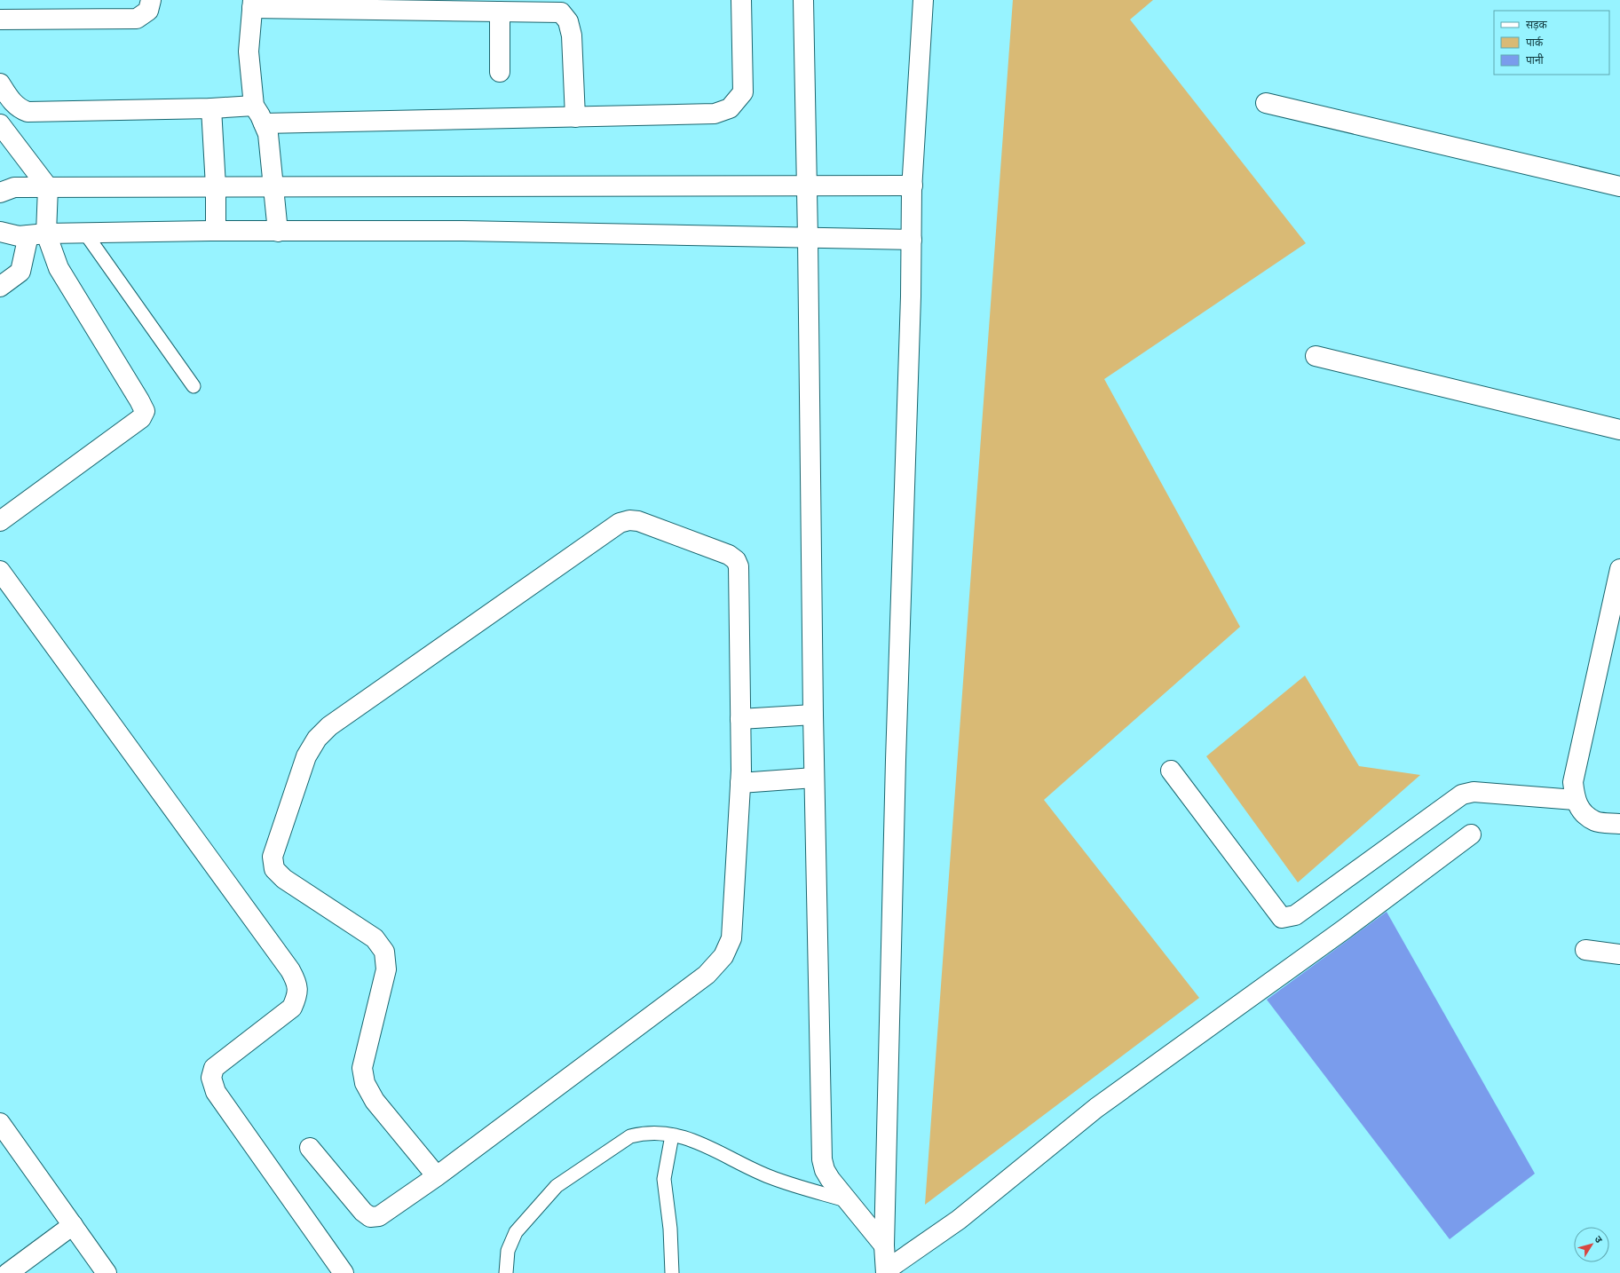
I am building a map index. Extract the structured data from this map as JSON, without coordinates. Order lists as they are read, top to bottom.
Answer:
{
  "legend": ["सड़क", "पार्क", "पानी"],
  "north": "top right"
}
